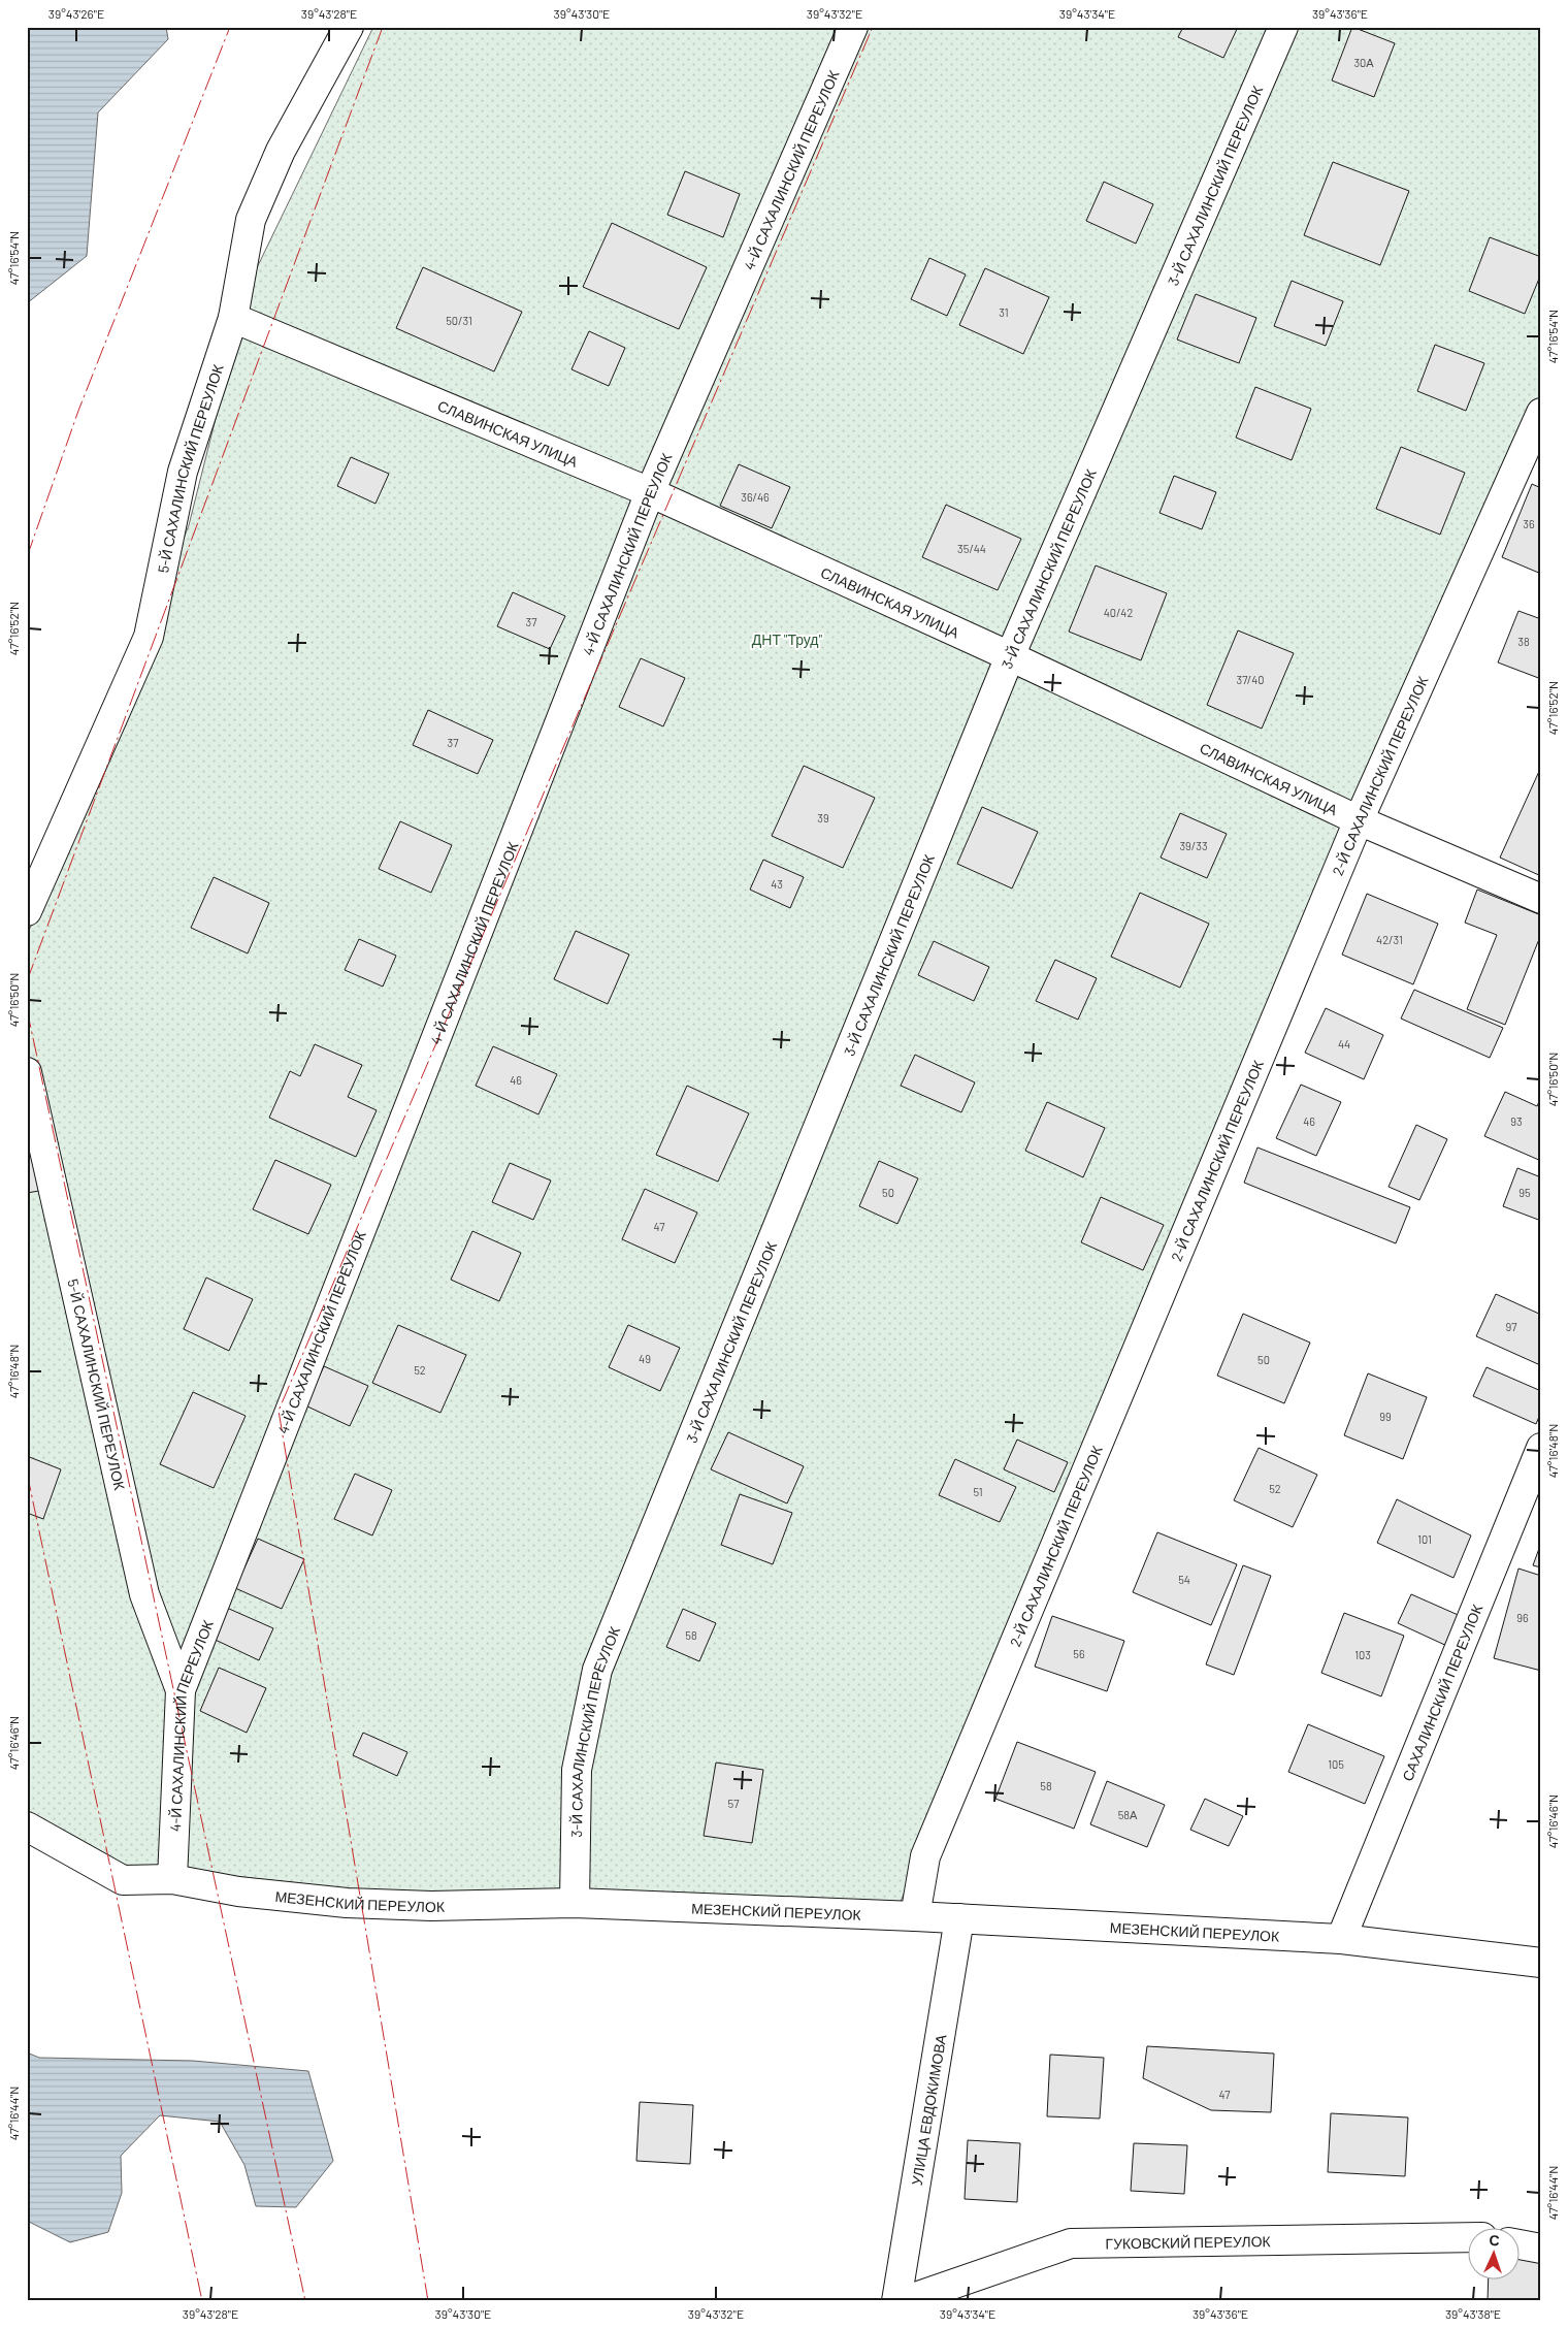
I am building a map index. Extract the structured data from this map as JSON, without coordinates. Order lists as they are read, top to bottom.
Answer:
{
  "streets": {
    "street": [
      "4-Й САХАЛИНСКИЙ ПЕРЕУЛОК",
      "3-Й САХАЛИНСКИЙ ПЕРЕУЛОК",
      "СЛАВИНСКАЯ УЛИЦА",
      "5-Й САХАЛИНСКИЙ ПЕРЕУЛОК",
      "2-Й САХАЛИНСКИЙ ПЕРЕУЛОК",
      "САХАЛИНСКИЙ ПЕРЕУЛОК",
      "МЕЗЕНСКИЙ ПЕРЕУЛОК",
      "УЛИЦА ЕВДОКИМОВА",
      "ГУКОВСКИЙ ПЕРЕУЛОК"
    ]
  },
  "crossings": [
    ["4-Й САХАЛИНСКИЙ ПЕРЕУЛОК", "СЛАВИНСКАЯ УЛИЦА"],
    ["4-Й САХАЛИНСКИЙ ПЕРЕУЛОК", "5-Й САХАЛИНСКИЙ ПЕРЕУЛОК"],
    ["4-Й САХАЛИНСКИЙ ПЕРЕУЛОК", "МЕЗЕНСКИЙ ПЕРЕУЛОК"],
    ["3-Й САХАЛИНСКИЙ ПЕРЕУЛОК", "СЛАВИНСКАЯ УЛИЦА"],
    ["3-Й САХАЛИНСКИЙ ПЕРЕУЛОК", "МЕЗЕНСКИЙ ПЕРЕУЛОК"],
    ["СЛАВИНСКАЯ УЛИЦА", "5-Й САХАЛИНСКИЙ ПЕРЕУЛОК"],
    ["СЛАВИНСКАЯ УЛИЦА", "2-Й САХАЛИНСКИЙ ПЕРЕУЛОК"],
    ["2-Й САХАЛИНСКИЙ ПЕРЕУЛОК", "МЕЗЕНСКИЙ ПЕРЕУЛОК"],
    ["САХАЛИНСКИЙ ПЕРЕУЛОК", "МЕЗЕНСКИЙ ПЕРЕУЛОК"],
    ["МЕЗЕНСКИЙ ПЕРЕУЛОК", "УЛИЦА ЕВДОКИМОВА"]
  ],
  "parks": ["ДНТ \"Труд\""],
  "house_numbers": [
    "30А",
    "31",
    "50/31",
    "36/46",
    "36",
    "35/44",
    "40/42",
    "37",
    "38",
    "37/40",
    "37",
    "39",
    "39/33",
    "43",
    "42/31",
    "44",
    "46",
    "46",
    "93",
    "50",
    "95",
    "47",
    "97",
    "49",
    "50",
    "52",
    "99",
    "52",
    "51",
    "101",
    "54",
    "96",
    "58",
    "56",
    "103",
    "105",
    "58",
    "57",
    "58А",
    "47"
  ],
  "north": "top",
  "coordinates": [
    "39°43'26\"E",
    "39°43'28\"E",
    "39°43'30\"E",
    "39°43'32\"E",
    "39°43'34\"E",
    "39°43'36\"E",
    "47°16'54\"N",
    "47°16'52\"N",
    "47°16'50\"N",
    "47°16'48\"N",
    "47°16'46\"N",
    "47°16'44\"N",
    "39°43'38\"E"
  ]
}
